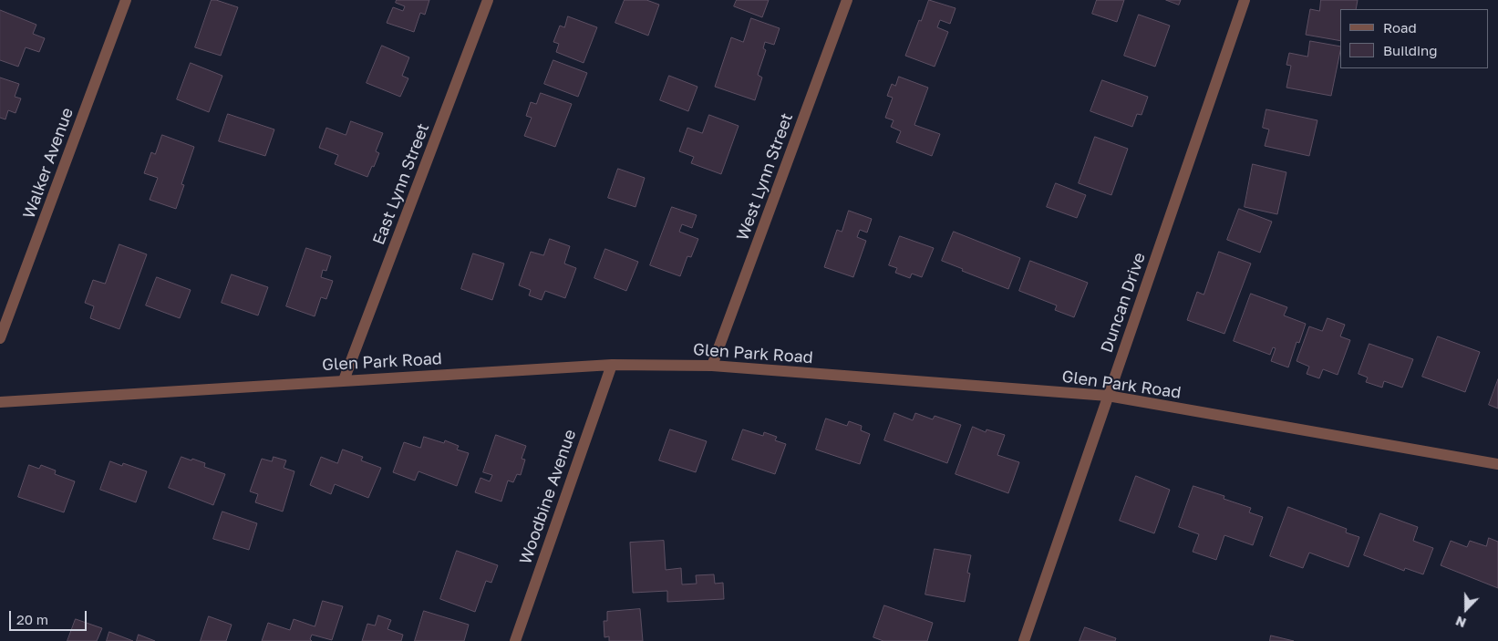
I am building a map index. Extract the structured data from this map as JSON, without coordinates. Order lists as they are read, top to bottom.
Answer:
{
  "streets": {
    "street": [
      "Walker Avenue",
      "West Lynn Street",
      "East Lynn Street",
      "Duncan Drive",
      "Glen Park Road",
      "Woodbine Avenue"
    ]
  },
  "crossings": [
    ["West Lynn Street", "Glen Park Road"],
    ["East Lynn Street", "Glen Park Road"],
    ["Duncan Drive", "Glen Park Road"],
    ["Glen Park Road", "Woodbine Avenue"]
  ],
  "legend": ["Road", "Building"],
  "scale_bar": "20 m",
  "north": "bottom"
}
